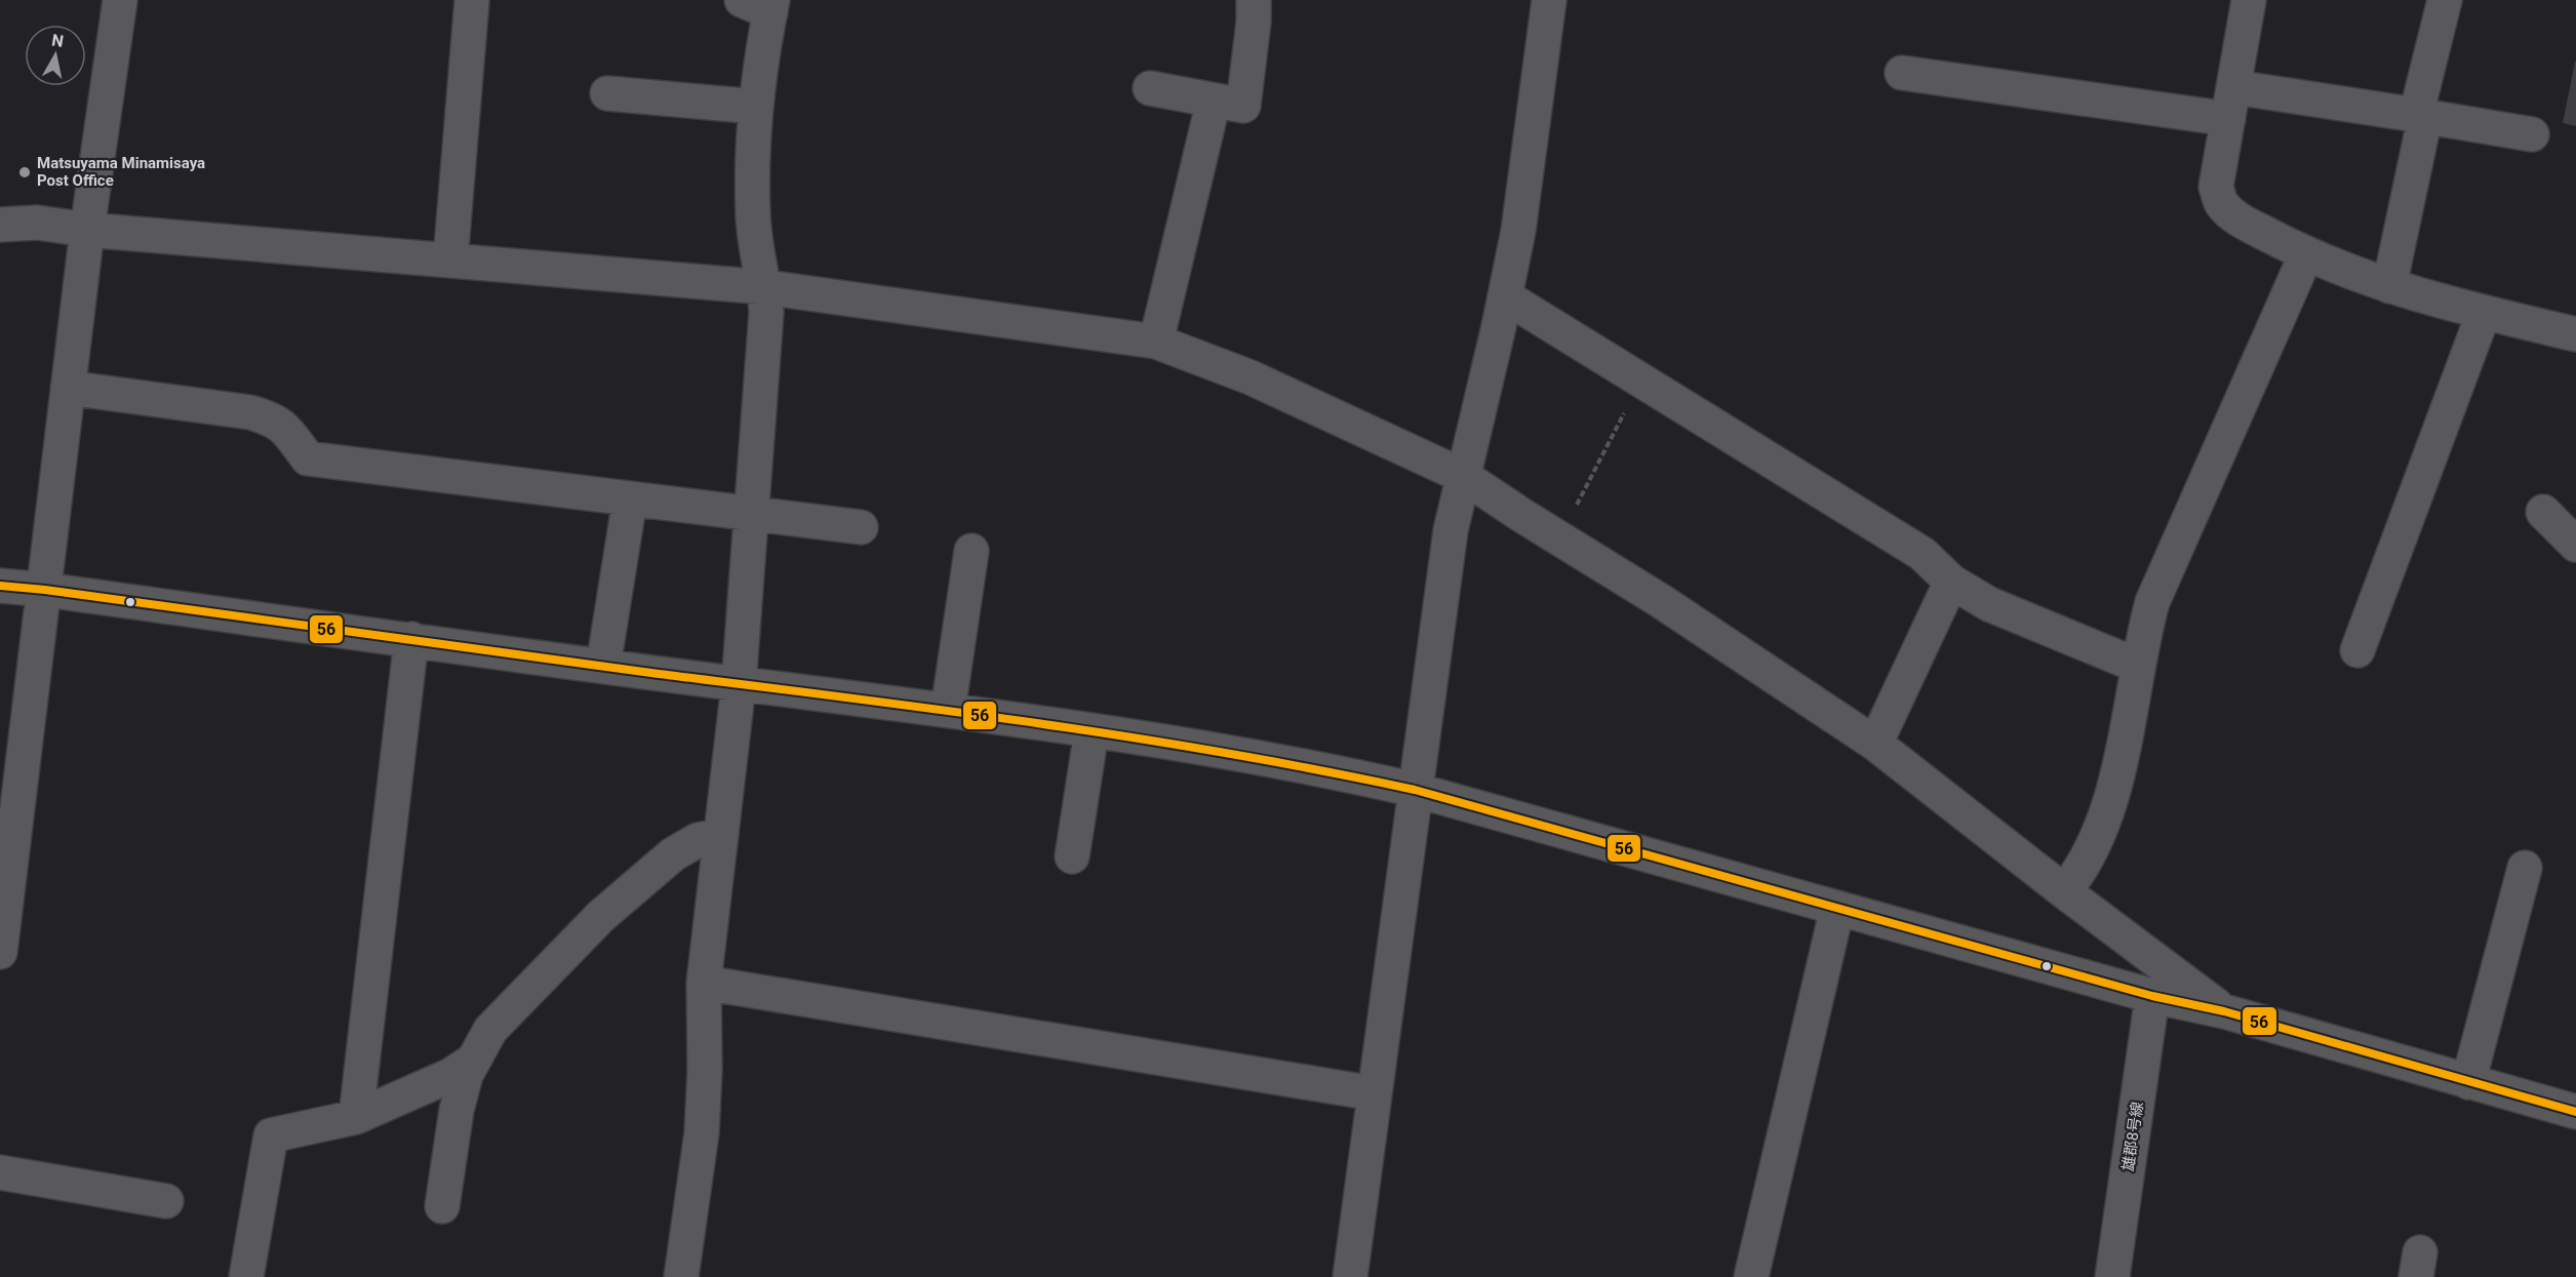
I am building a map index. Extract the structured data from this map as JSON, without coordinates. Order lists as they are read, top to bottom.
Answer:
{
  "streets": {
    "street": ["雄郡8号線"]
  },
  "places": ["Matsuyama Minamisaya Post Office"],
  "lines": ["transit line 56"],
  "north": "top"
}
